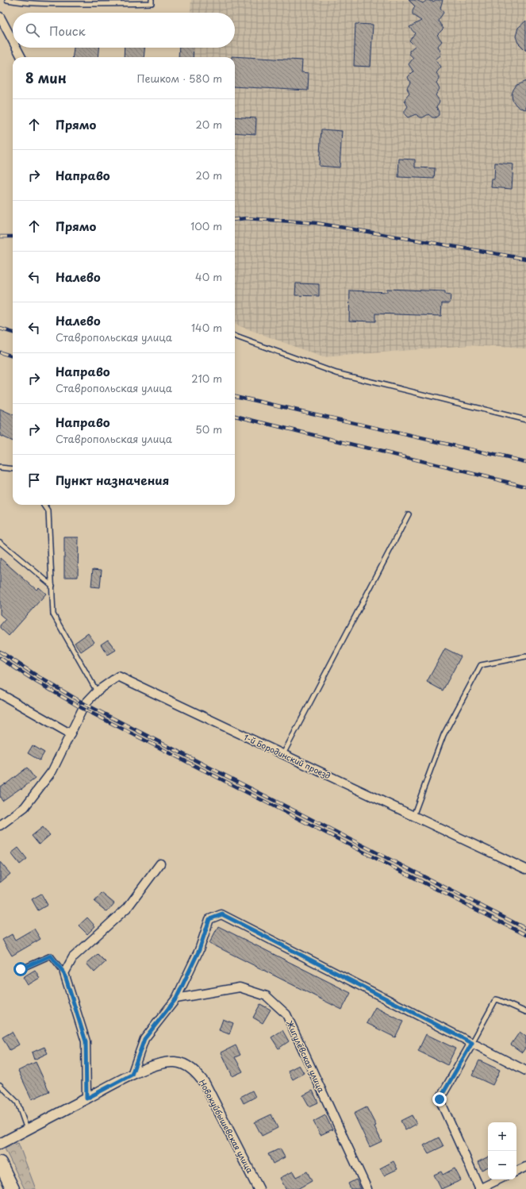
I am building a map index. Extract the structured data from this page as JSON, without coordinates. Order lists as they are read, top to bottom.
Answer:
{
  "streets": {
    "street": ["1-й Бородинский проезд", "Жигулёвская улица", "Новокуйбышевская улица"]
  },
  "page": {
    "search": "Поиск",
    "heading": ["8 мин", "Пешком · 580 m"],
    "list": [
      ["Прямо", "20 m"],
      ["Направо", "20 m"],
      ["Прямо", "100 m"],
      ["Налево", "40 m"],
      ["Налево", "Ставропольская улица", "140 m"],
      ["Направо", "Ставропольская улица", "210 m"],
      ["Направо", "Ставропольская улица", "50 m"],
      "Пункт назначения"
    ],
    "map_buttons": ["+", "−"]
  }
}
